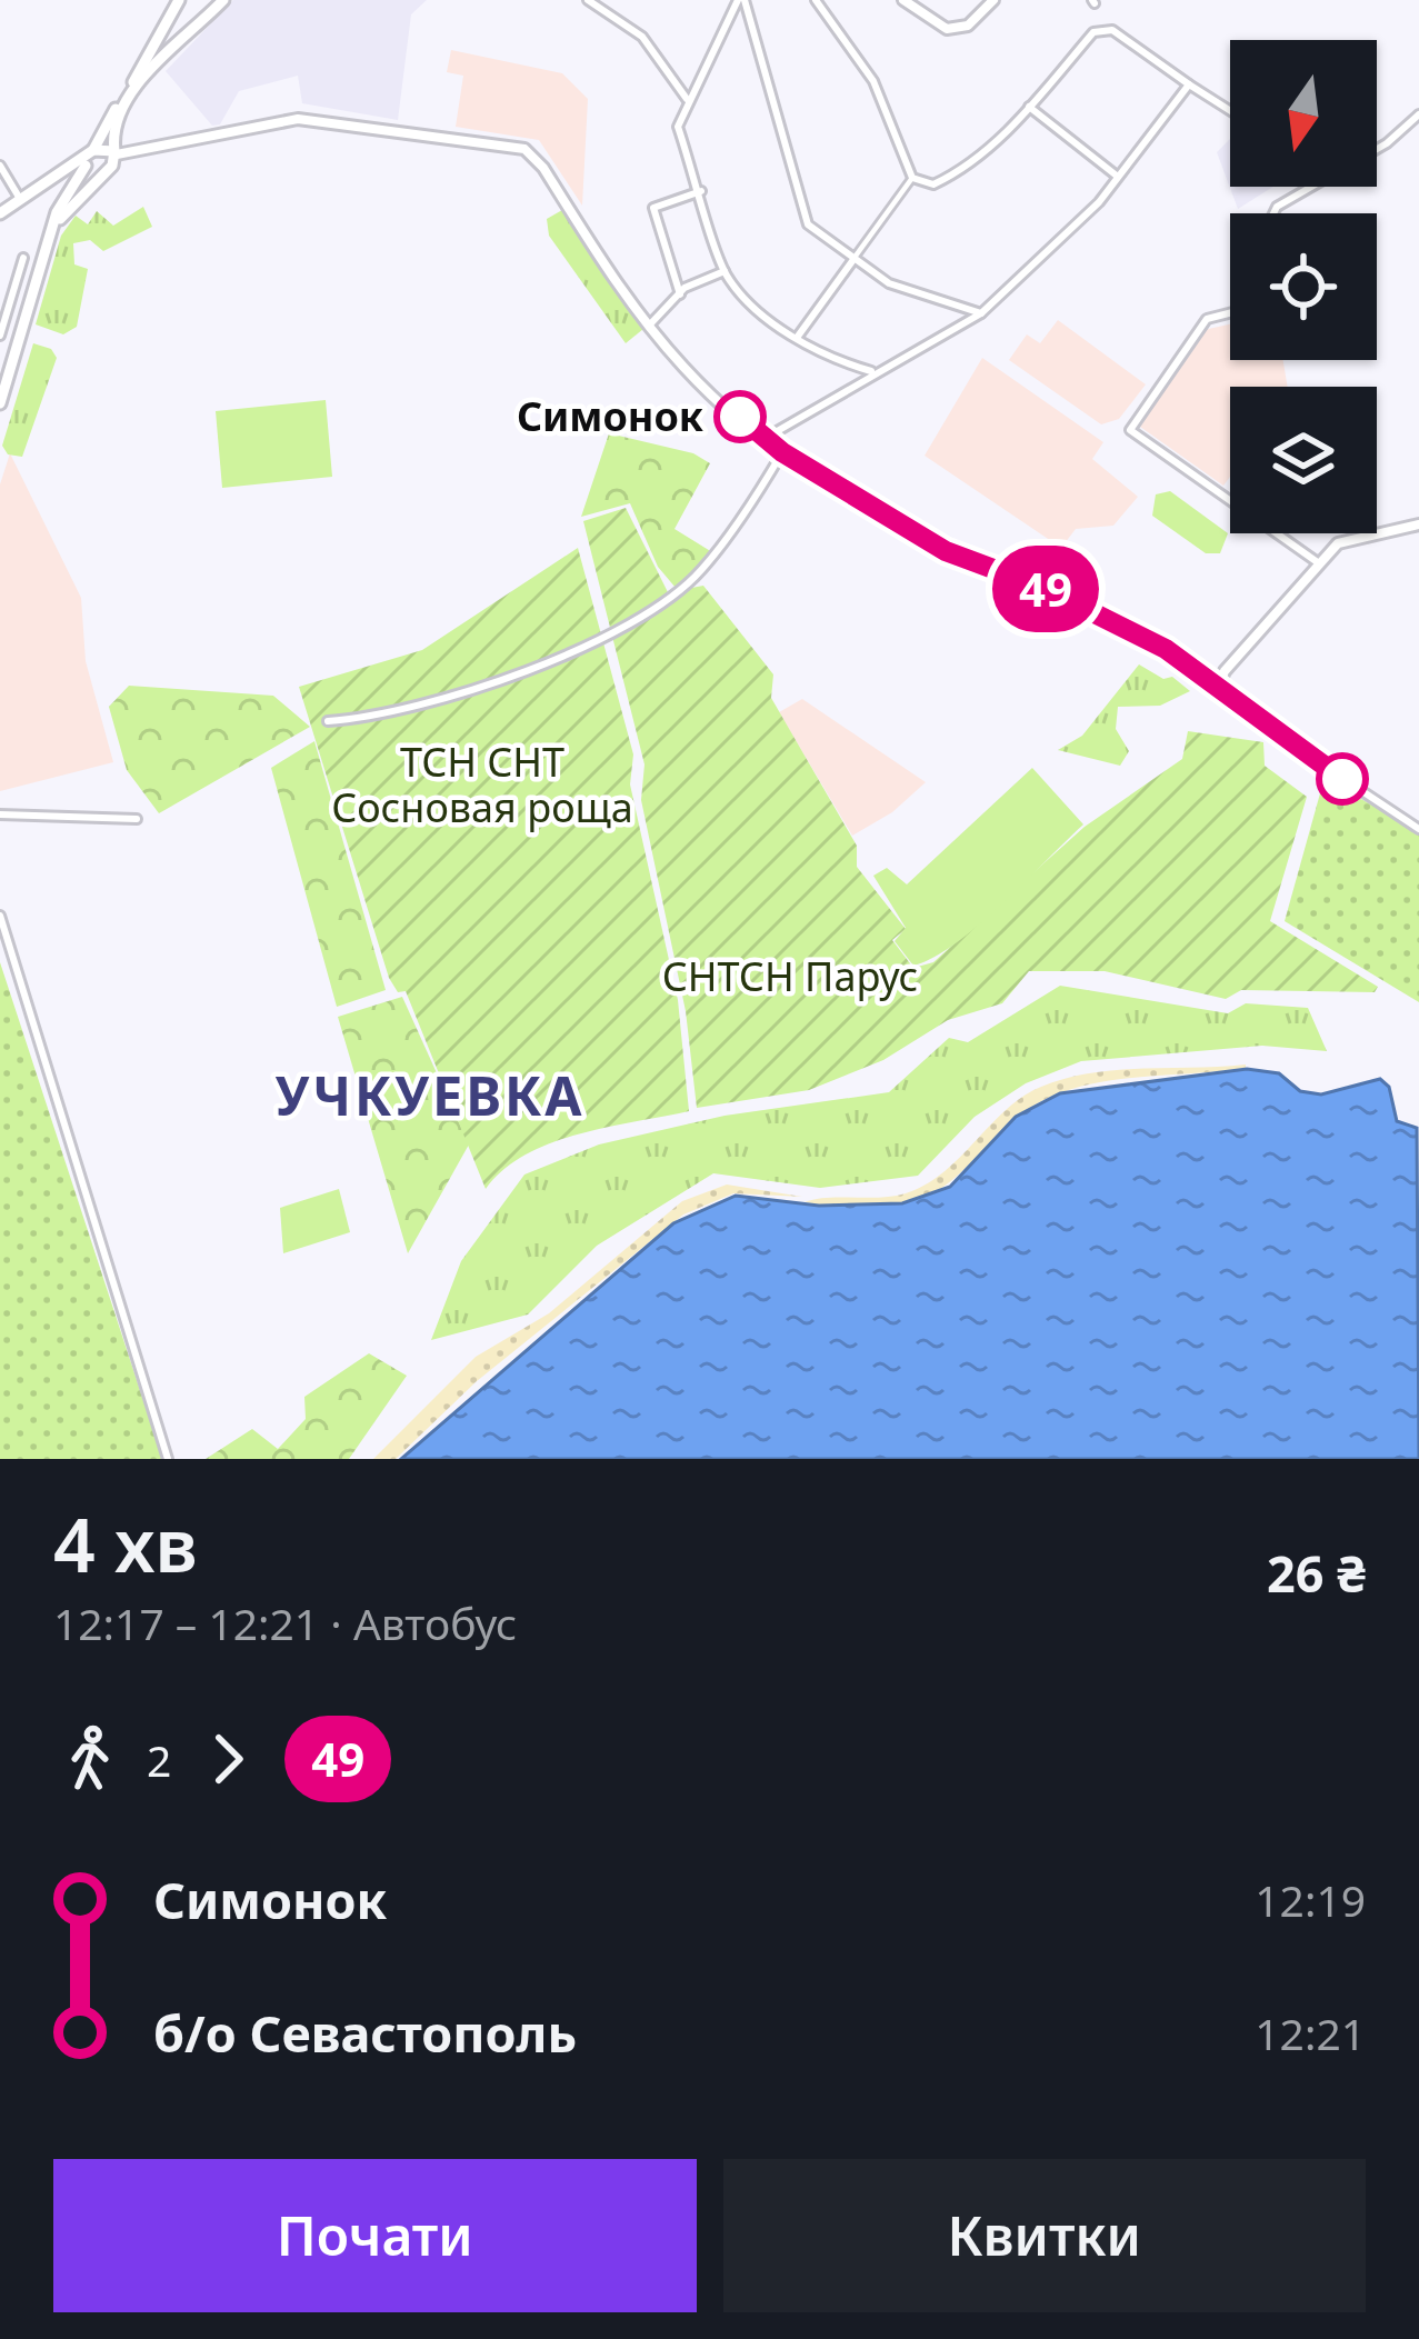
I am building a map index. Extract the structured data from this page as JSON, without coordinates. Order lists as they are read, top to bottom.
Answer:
{
  "districts": ["УЧКУЕВКА"],
  "parks": ["ТСН СНТ Сосновая роща", "СНТСН Парус"],
  "places": ["Симонок"],
  "lines": ["bus line 49"],
  "north": "bottom",
  "page": {
    "on_map": "49",
    "heading": ["4 хв", "12:17 – 12:21 · Автобус", "26 ₴"],
    "legs": ["2", "49"],
    "list": [
      {
        "name": "Симонок",
        "value": "12:19"
      },
      {
        "name": "б/о Севастополь",
        "value": "12:21"
      }
    ],
    "buttons": ["Почати", "Квитки"]
  }
}
